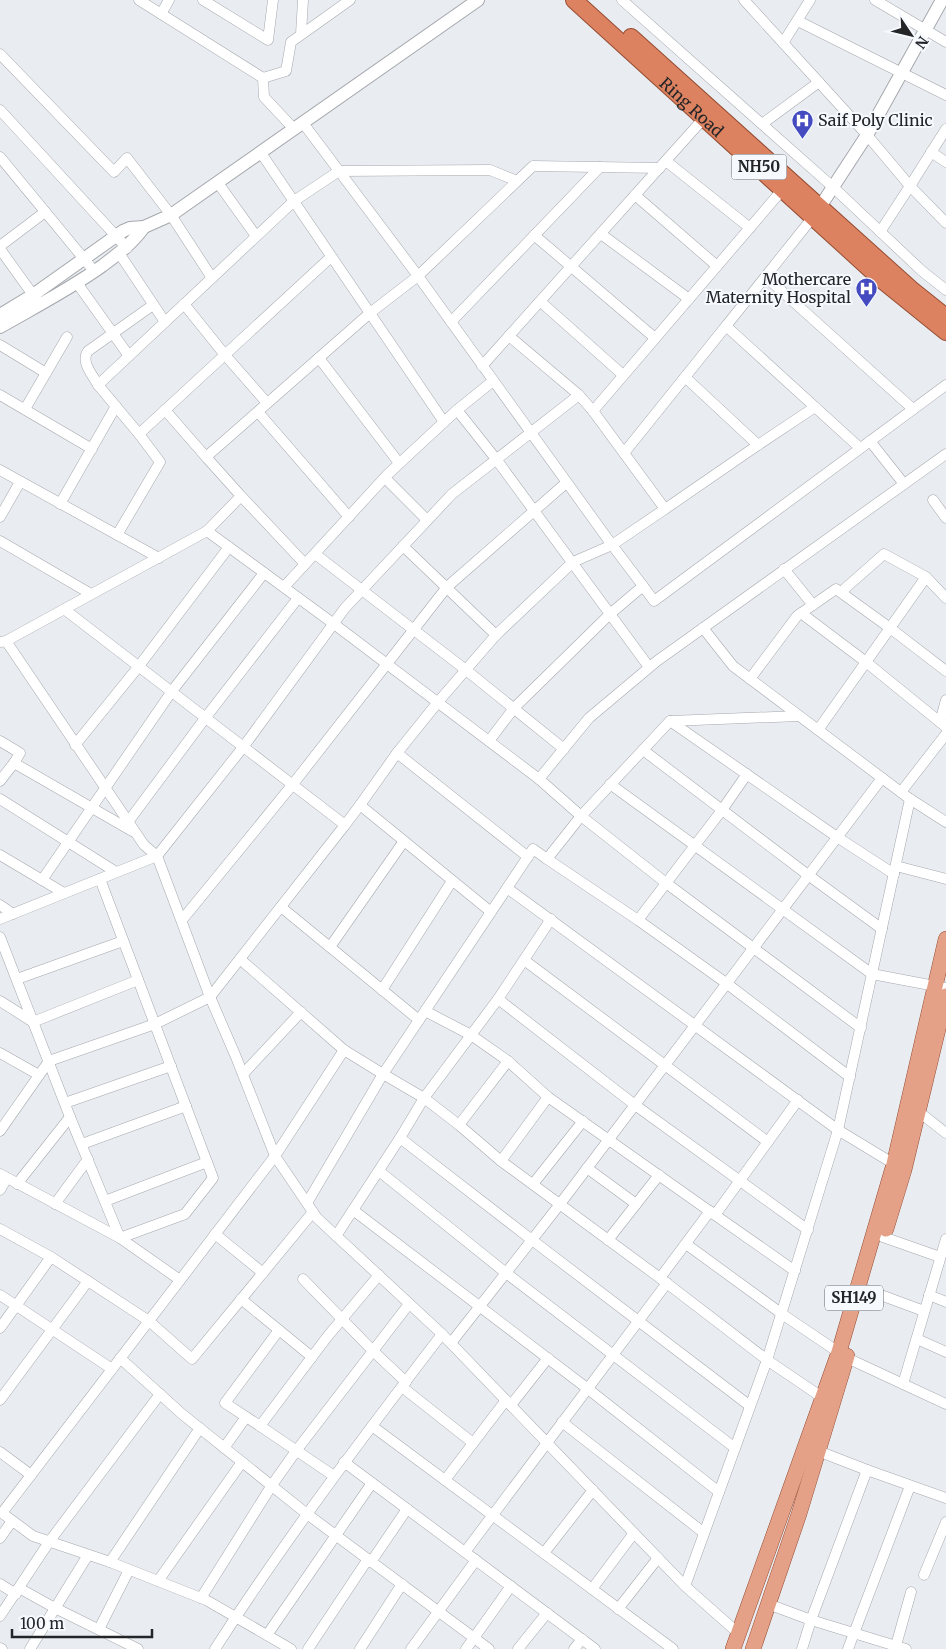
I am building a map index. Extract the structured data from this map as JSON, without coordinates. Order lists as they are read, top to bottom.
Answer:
{
  "streets": {
    "highway": ["Ring Road", "NH50"],
    "main road": ["SH149"]
  },
  "places": {
    "hospital": ["Saif Poly Clinic", "Mothercare Maternity Hospital"]
  },
  "scale_bar": "100 m",
  "north": "bottom right"
}
